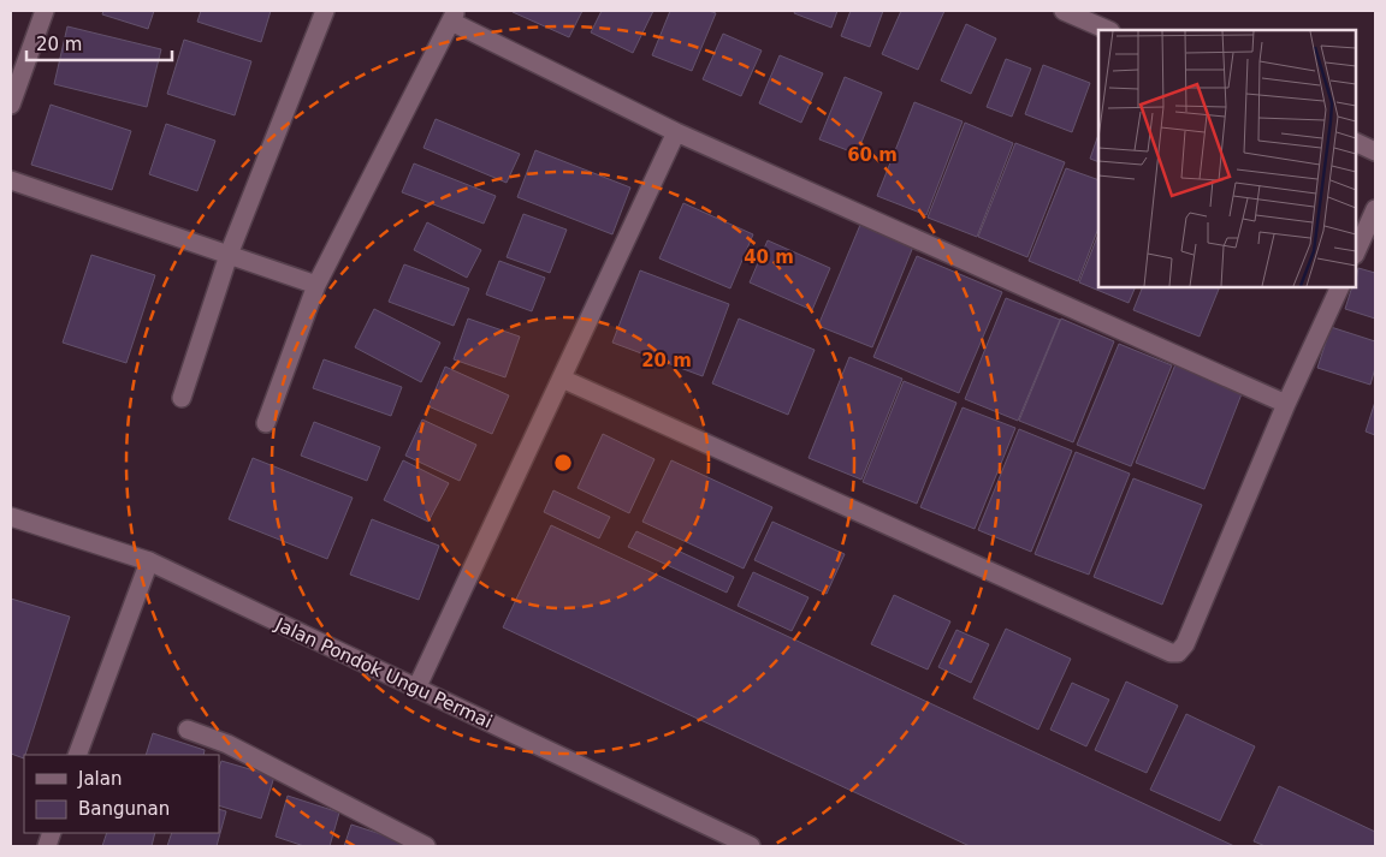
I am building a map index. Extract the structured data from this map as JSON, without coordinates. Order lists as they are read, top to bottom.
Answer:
{
  "streets": {
    "street": ["Jalan Pondok Ungu Permai"]
  },
  "legend": ["Jalan", "Bangunan"],
  "scale_bar": "20 m",
  "rings": ["60 m", "40 m", "20 m"]
}
